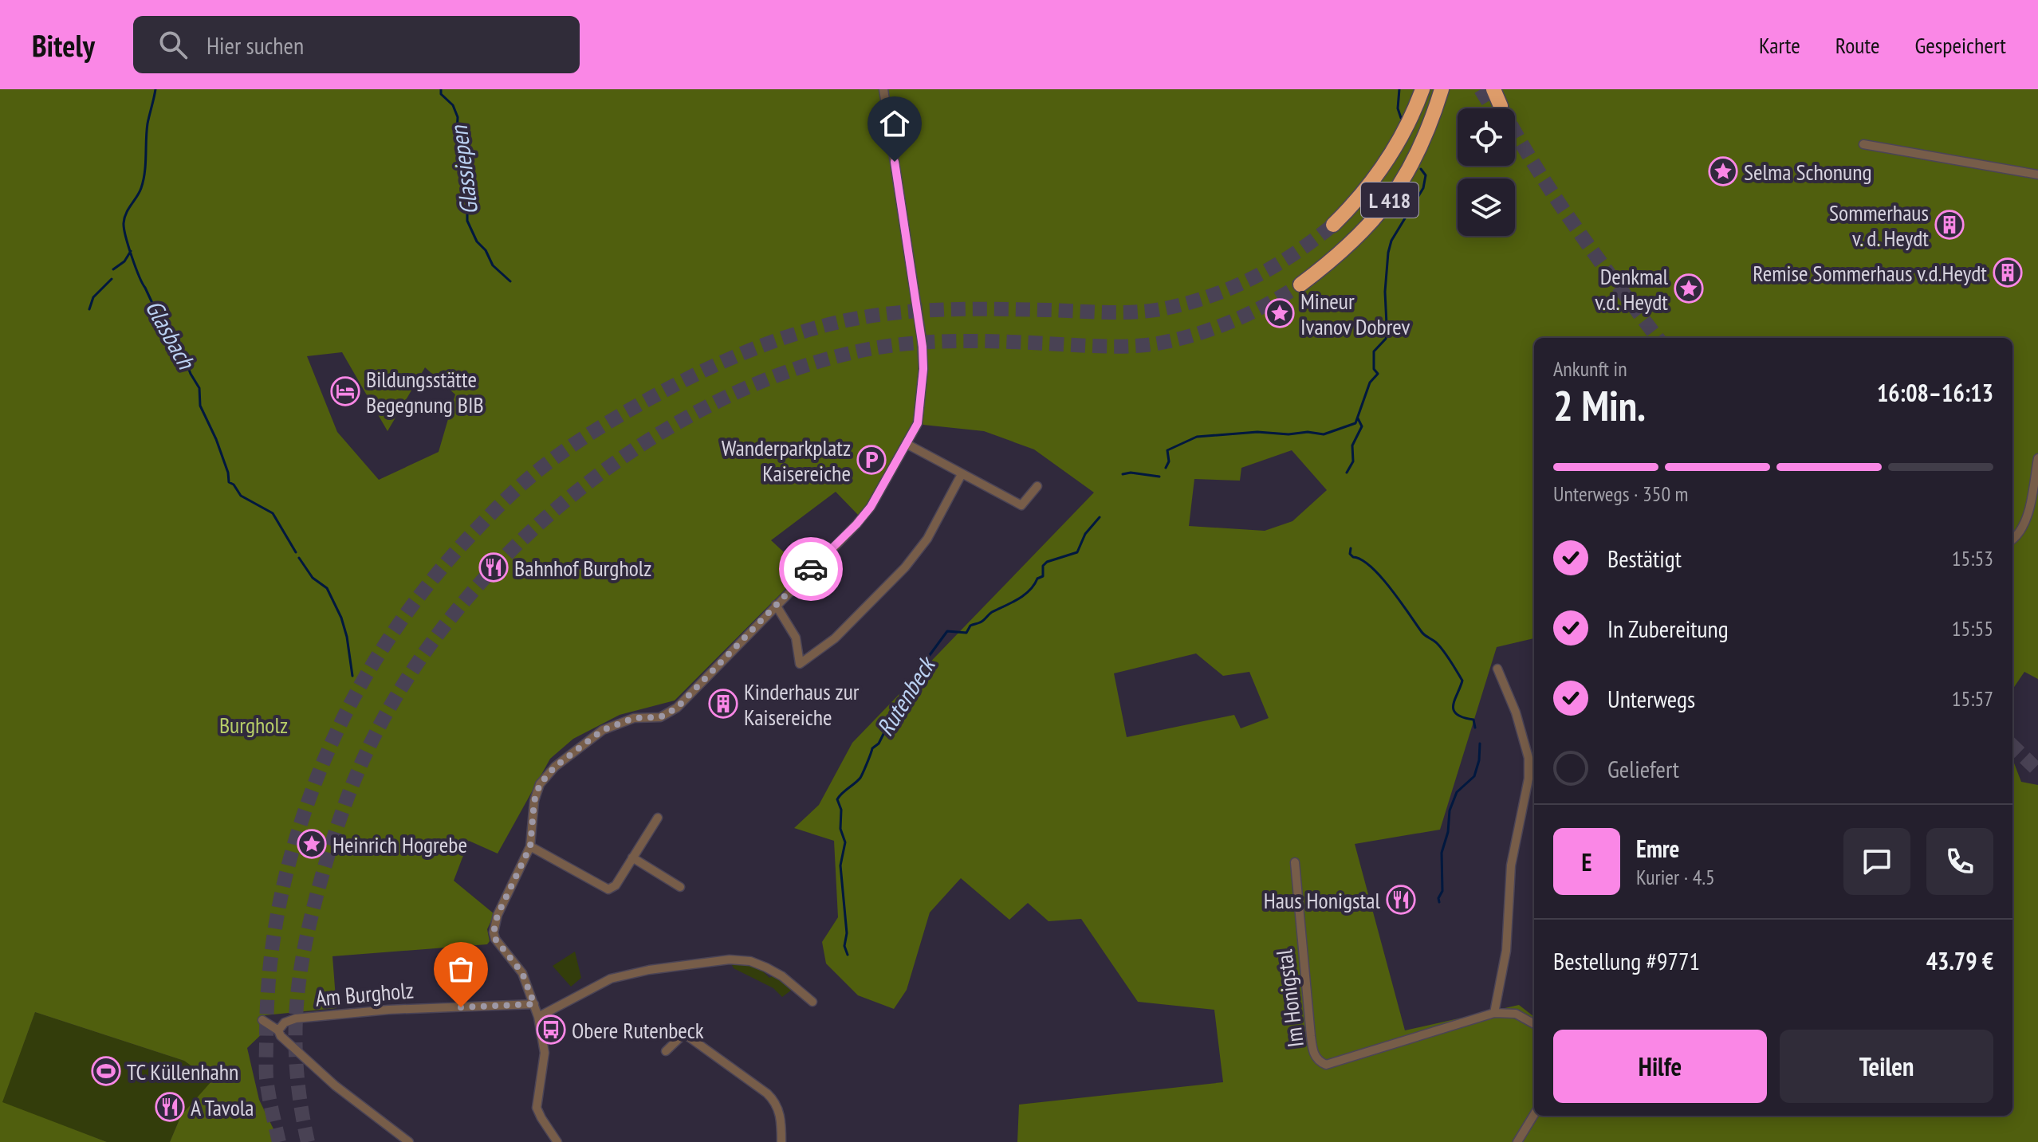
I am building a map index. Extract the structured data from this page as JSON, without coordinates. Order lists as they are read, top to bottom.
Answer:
{
  "streets": {
    "highway": ["L 418"],
    "street": ["Am Burgholz", "Im Honigstal"]
  },
  "water": ["Glassiepen", "Glasbach", "Rutenbeck"],
  "parks": ["Burgholz"],
  "places": {
    "place": [
      "Selma Schonung",
      "Denkmal v.d. Heydt",
      "Mineur Ivanov Dobrev",
      "Heinrich Hogrebe"
    ],
    "building": ["Sommerhaus v. d. Heydt", "Remise Sommerhaus v.d.Heydt", "Kinderhaus zur Kaisereiche"],
    "hotel": ["Bildungsstätte Begegnung BIB"],
    "parking": ["Wanderparkplatz Kaisereiche"],
    "restaurant": ["Bahnhof Burgholz", "Haus Honigstal", "A Tavola"],
    "bus stop": ["Obere Rutenbeck"],
    "sports": ["TC Küllenhahn"]
  },
  "page": {
    "header": "Bitely",
    "search": "Hier suchen",
    "nav": ["Karte", "Route", "Gespeichert"],
    "heading": ["2 Min.", "Ankunft in", "16:08–16:13"],
    "panel": [
      "Emre",
      "Kurier · 4.5",
      "Bestellung #9771",
      "43.79 €"
    ],
    "bar": "Unterwegs · 350 m",
    "list": [
      ["Bestätigt", "15:53"],
      ["In Zubereitung", "15:55"],
      ["Unterwegs", "15:57"],
      "Geliefert"
    ],
    "round": "E",
    "buttons": ["Hilfe", "Teilen"]
  }
}
